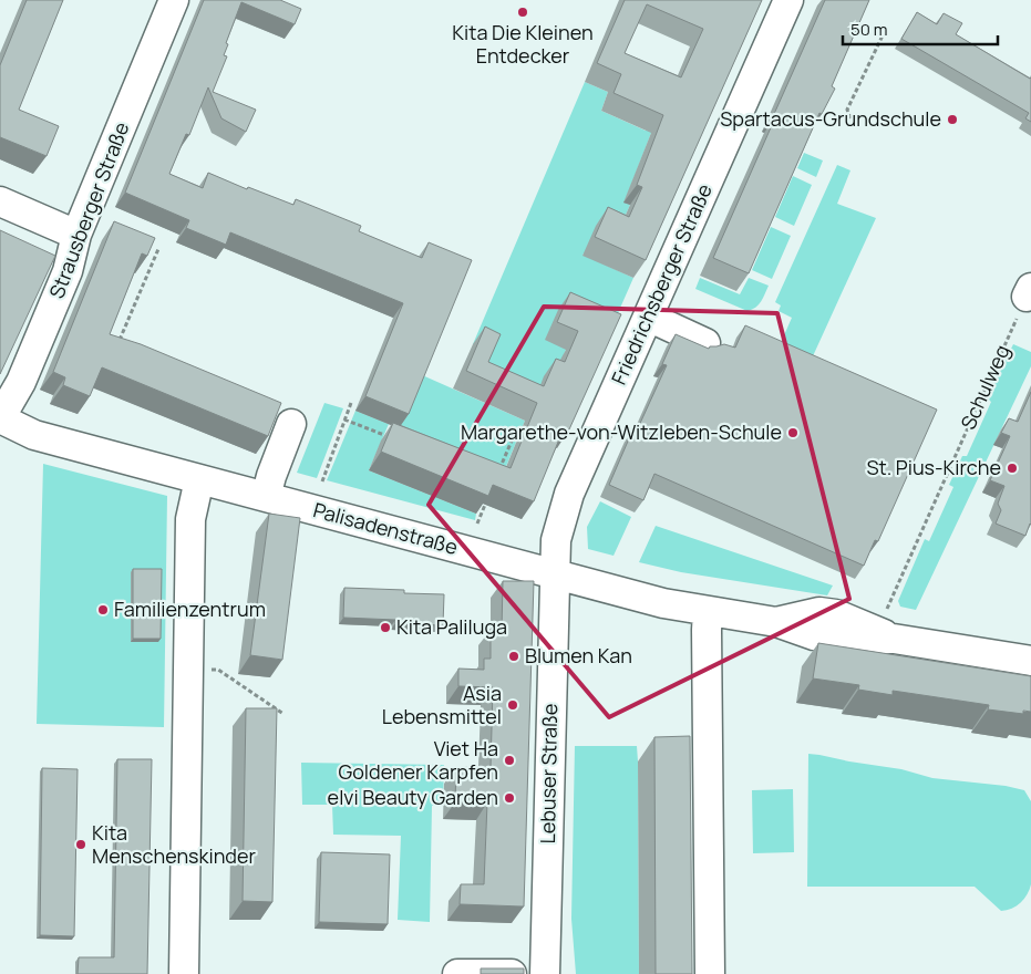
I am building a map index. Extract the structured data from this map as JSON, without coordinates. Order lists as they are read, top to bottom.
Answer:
{
  "streets": {
    "street": [
      "Strausberger Straße",
      "Friedrichsberger Straße",
      "Palisadenstraße",
      "Lebuser Straße"
    ],
    "path": ["Schulweg"]
  },
  "crossings": [
    ["Strausberger Straße", "Palisadenstraße"],
    ["Friedrichsberger Straße", "Palisadenstraße"],
    ["Friedrichsberger Straße", "Lebuser Straße"],
    ["Palisadenstraße", "Lebuser Straße"]
  ],
  "places": [
    "Kita Die Kleinen Entdecker",
    "Spartacus-Grundschule",
    "Margarethe-von-Witzleben-Schule",
    "St. Pius-Kirche",
    "Familienzentrum",
    "Kita Paliluga",
    "Blumen Kan",
    "Asia Lebensmittel",
    "Viet Ha Goldener Karpfen",
    "elvi Beauty Garden",
    "Kita Menschenskinder"
  ],
  "scale_bar": "50 m"
}
